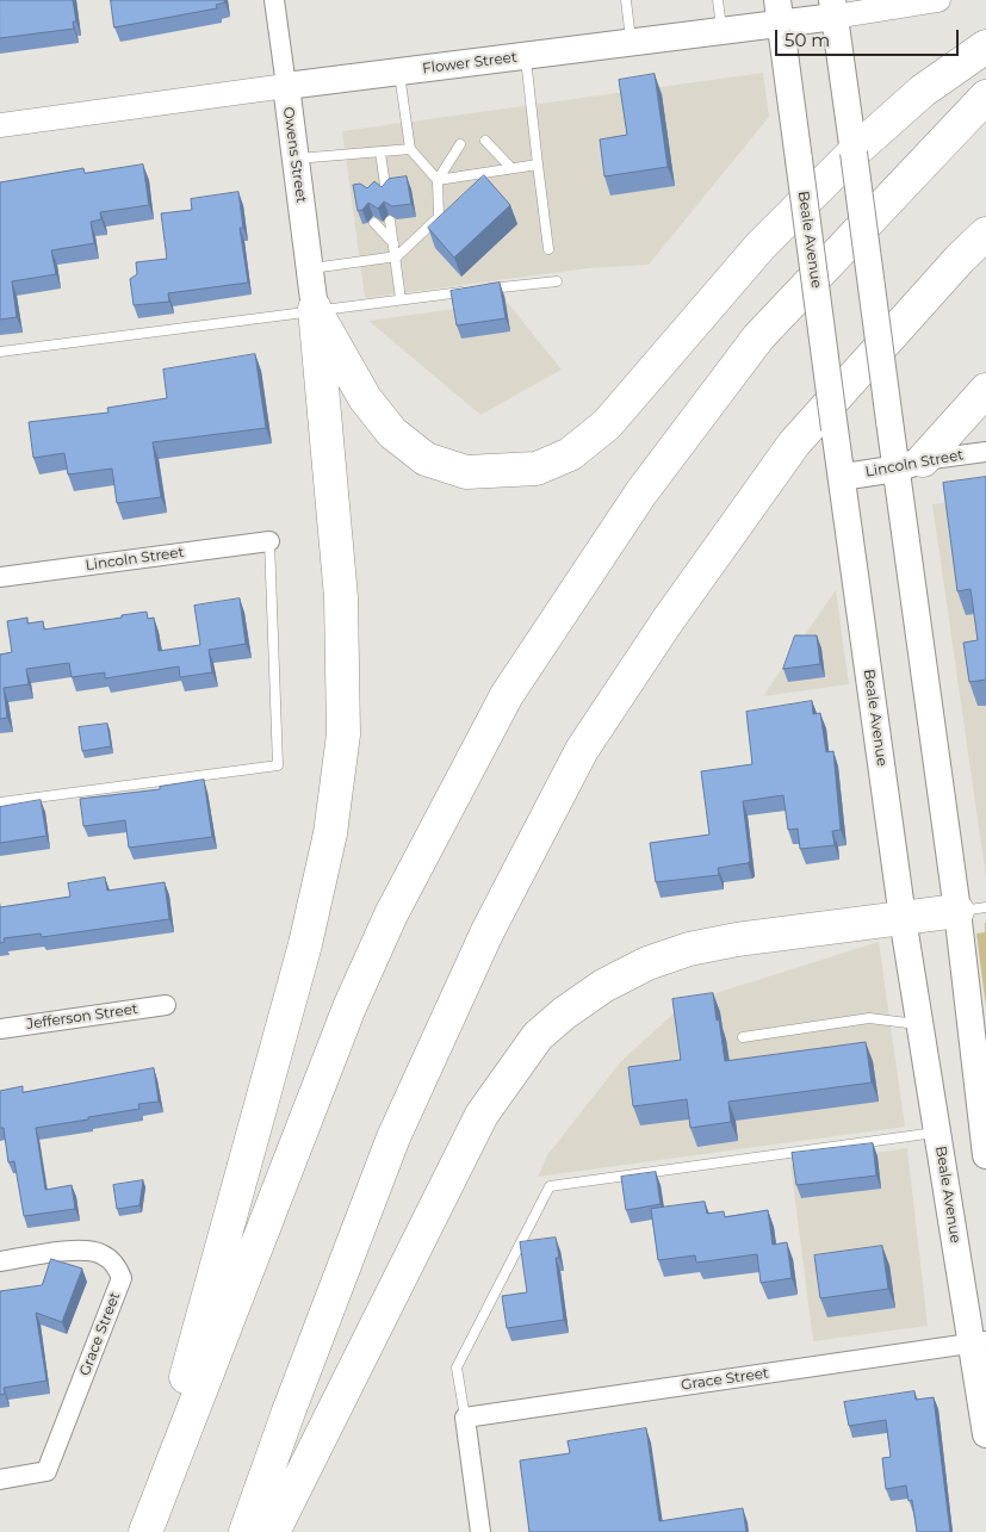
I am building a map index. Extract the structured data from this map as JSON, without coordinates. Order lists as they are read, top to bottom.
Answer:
{
  "streets": {
    "main road": [
      "Flower Street",
      "Owens Street",
      "Beale Avenue",
      "Lincoln Street"
    ],
    "street": ["Jefferson Street", "Grace Street"]
  },
  "crossings": [
    ["Flower Street", "Owens Street"],
    ["Flower Street", "Beale Avenue"],
    ["Beale Avenue", "Lincoln Street"],
    ["Beale Avenue", "Grace Street"]
  ],
  "scale_bar": "50 m"
}
